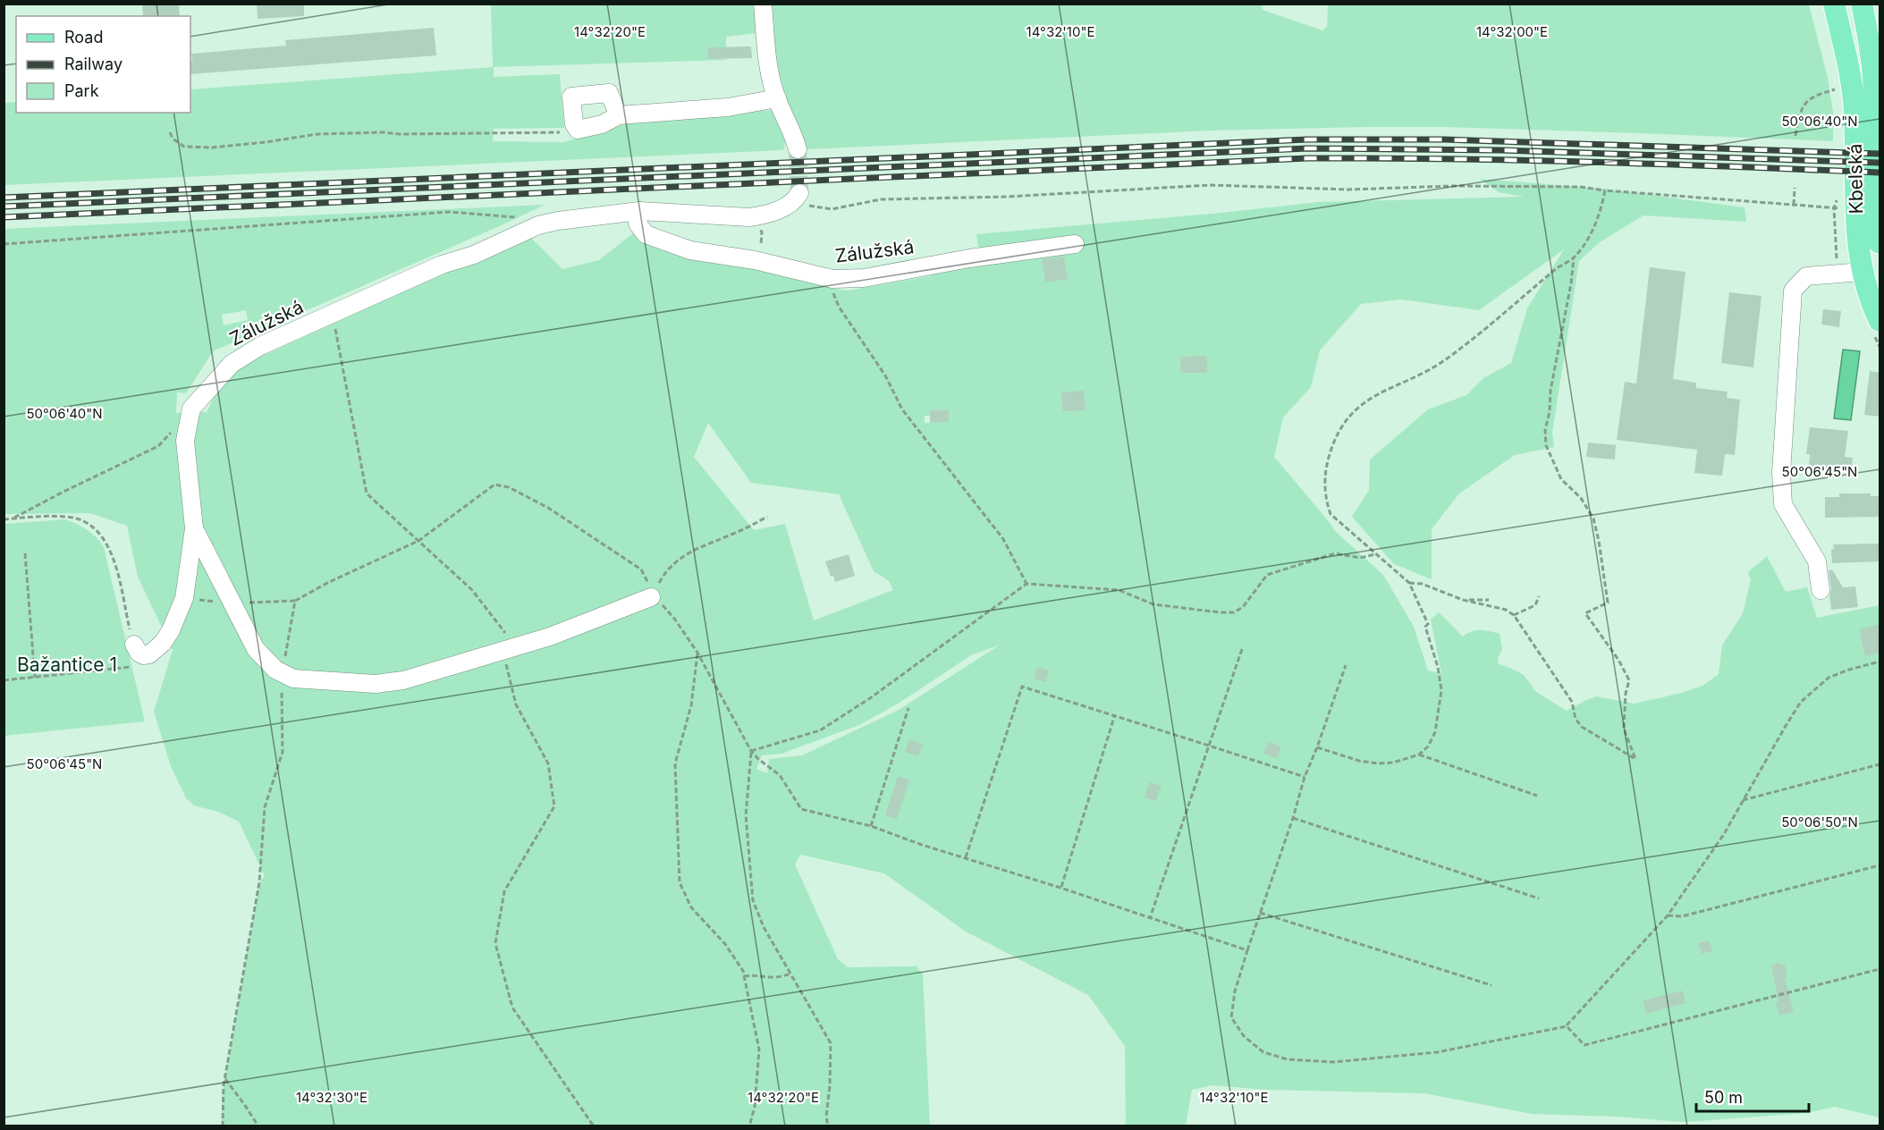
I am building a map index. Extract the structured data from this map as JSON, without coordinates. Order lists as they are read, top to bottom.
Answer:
{
  "streets": {
    "main road": ["Kbelská"],
    "street": ["Zálužská"]
  },
  "parks": ["Bažantice 1"],
  "legend": ["Road", "Railway", "Park"],
  "scale_bar": "50 m",
  "coordinates": [
    "14°32'20\"E",
    "14°32'10\"E",
    "14°32'00\"E",
    "50°06'40\"N",
    "50°06'45\"N",
    "50°06'50\"N",
    "14°32'30\"E"
  ]
}
